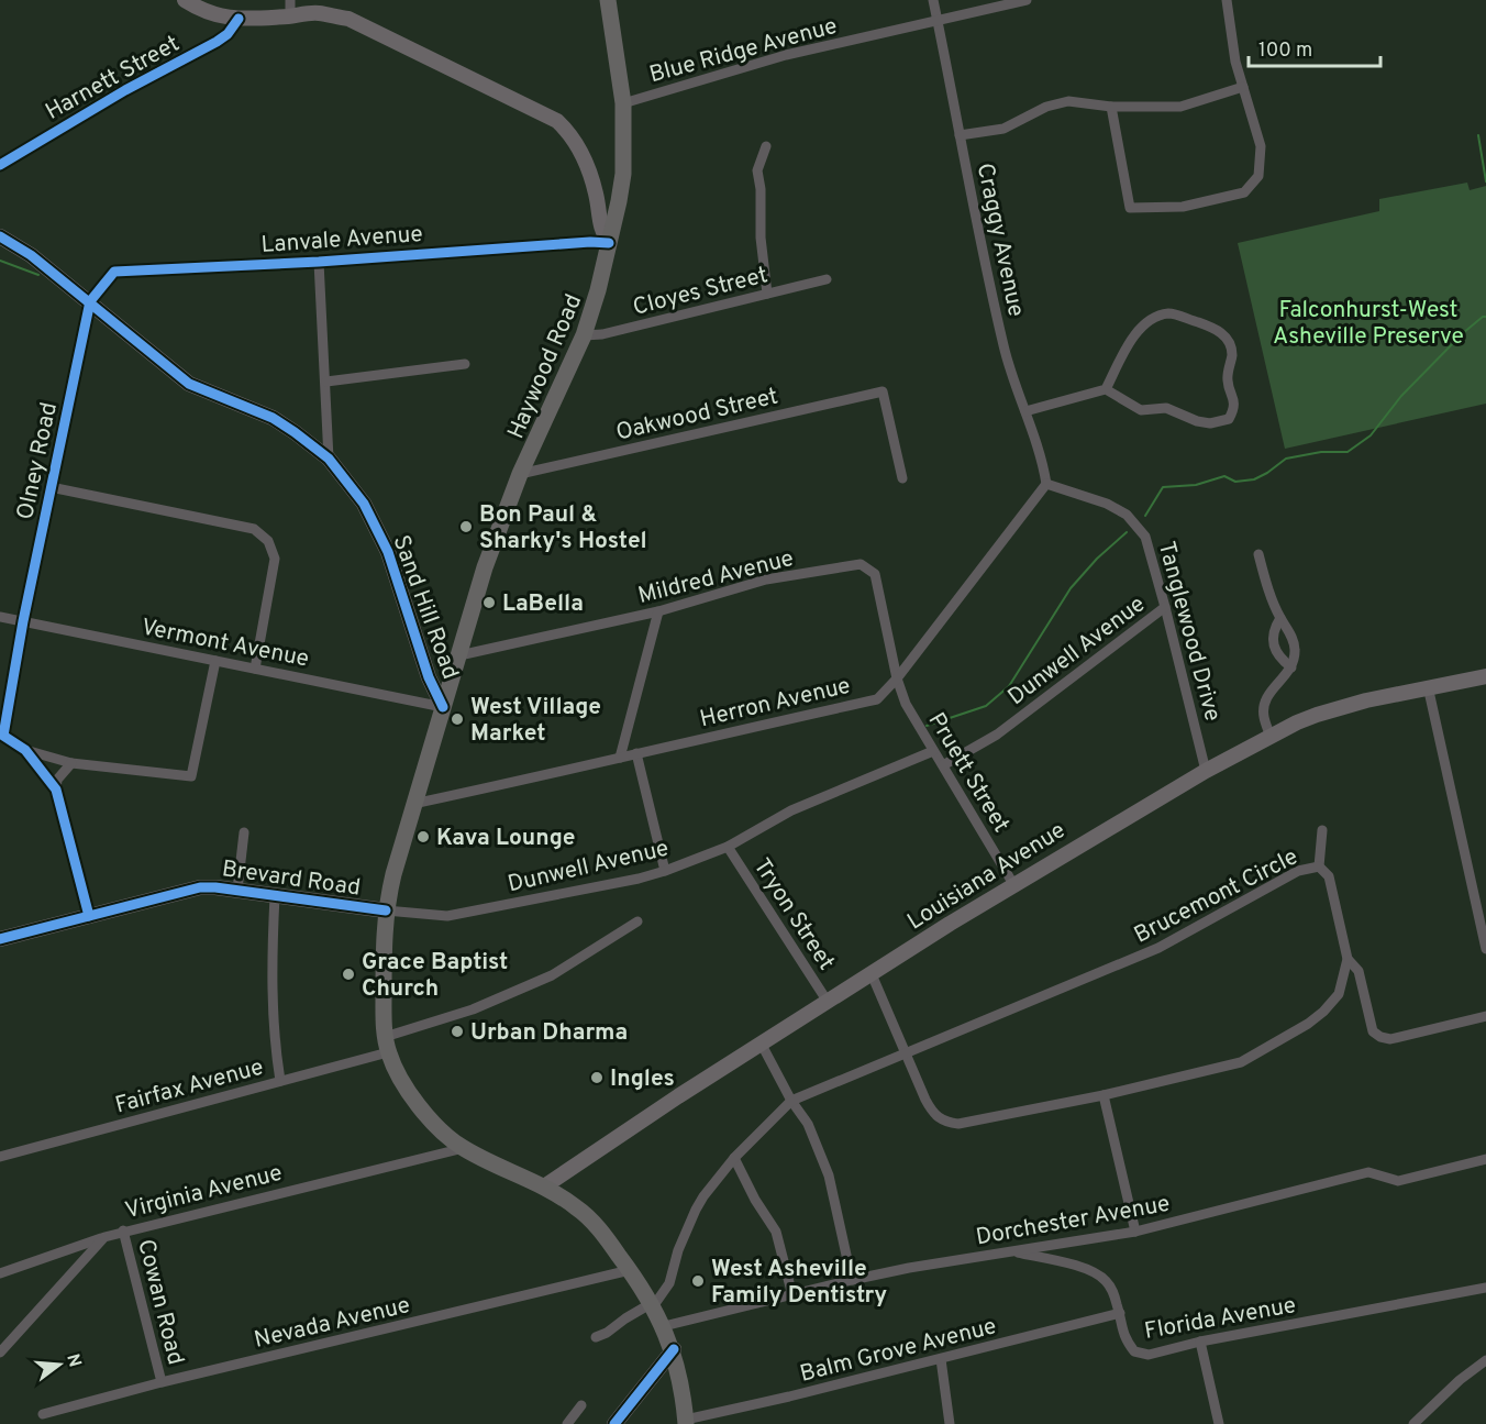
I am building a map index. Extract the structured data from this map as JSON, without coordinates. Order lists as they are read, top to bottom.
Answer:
{
  "streets": {
    "main road": ["Haywood Road"],
    "street": [
      "Blue Ridge Avenue",
      "Harnett Street",
      "Lanvale Avenue",
      "Craggy Avenue",
      "Cloyes Street",
      "Oakwood Street",
      "Olney Road",
      "Mildred Avenue",
      "Sand Hill Road",
      "Tanglewood Drive",
      "Vermont Avenue",
      "Dunwell Avenue",
      "Herron Avenue",
      "Pruett Street",
      "Louisiana Avenue",
      "Brevard Road",
      "Brucemont Circle",
      "Tryon Street",
      "Fairfax Avenue",
      "Virginia Avenue",
      "Dorchester Avenue",
      "Cowan Road",
      "Florida Avenue",
      "Nevada Avenue",
      "Balm Grove Avenue"
    ]
  },
  "crossings": [
    ["Blue Ridge Avenue", "Craggy Avenue"],
    ["Blue Ridge Avenue", "Haywood Road"],
    ["Lanvale Avenue", "Haywood Road"],
    ["Lanvale Avenue", "Olney Road"],
    ["Lanvale Avenue", "Sand Hill Road"],
    ["Craggy Avenue", "Tanglewood Drive"],
    ["Craggy Avenue", "Herron Avenue"],
    ["Cloyes Street", "Haywood Road"],
    ["Haywood Road", "Oakwood Street"],
    ["Haywood Road", "Mildred Avenue"],
    ["Haywood Road", "Sand Hill Road"],
    ["Haywood Road", "Vermont Avenue"],
    ["Haywood Road", "Dunwell Avenue"],
    ["Haywood Road", "Herron Avenue"],
    ["Haywood Road", "Louisiana Avenue"],
    ["Haywood Road", "Brevard Road"],
    ["Haywood Road", "Fairfax Avenue"],
    ["Haywood Road", "Virginia Avenue"],
    ["Haywood Road", "Dorchester Avenue"],
    ["Haywood Road", "Nevada Avenue"],
    ["Haywood Road", "Balm Grove Avenue"],
    ["Olney Road", "Sand Hill Road"],
    ["Olney Road", "Vermont Avenue"],
    ["Olney Road", "Brevard Road"],
    ["Mildred Avenue", "Herron Avenue"],
    ["Mildred Avenue", "Pruett Street"],
    ["Sand Hill Road", "Vermont Avenue"],
    ["Tanglewood Drive", "Dunwell Avenue"],
    ["Tanglewood Drive", "Herron Avenue"],
    ["Tanglewood Drive", "Louisiana Avenue"],
    ["Dunwell Avenue", "Pruett Street"],
    ["Dunwell Avenue", "Brevard Road"],
    ["Dunwell Avenue", "Tryon Street"],
    ["Herron Avenue", "Pruett Street"],
    ["Pruett Street", "Louisiana Avenue"],
    ["Louisiana Avenue", "Brucemont Circle"],
    ["Louisiana Avenue", "Tryon Street"],
    ["Virginia Avenue", "Cowan Road"],
    ["Dorchester Avenue", "Florida Avenue"],
    ["Cowan Road", "Nevada Avenue"],
    ["Florida Avenue", "Balm Grove Avenue"]
  ],
  "parks": ["Falconhurst-West Asheville Preserve"],
  "places": [
    "Bon Paul & Sharky's Hostel",
    "LaBella",
    "West Village Market",
    "Kava Lounge",
    "Grace Baptist Church",
    "Urban Dharma",
    "Ingles",
    "West Asheville Family Dentistry"
  ],
  "scale_bar": "100 m",
  "north": "right"
}
